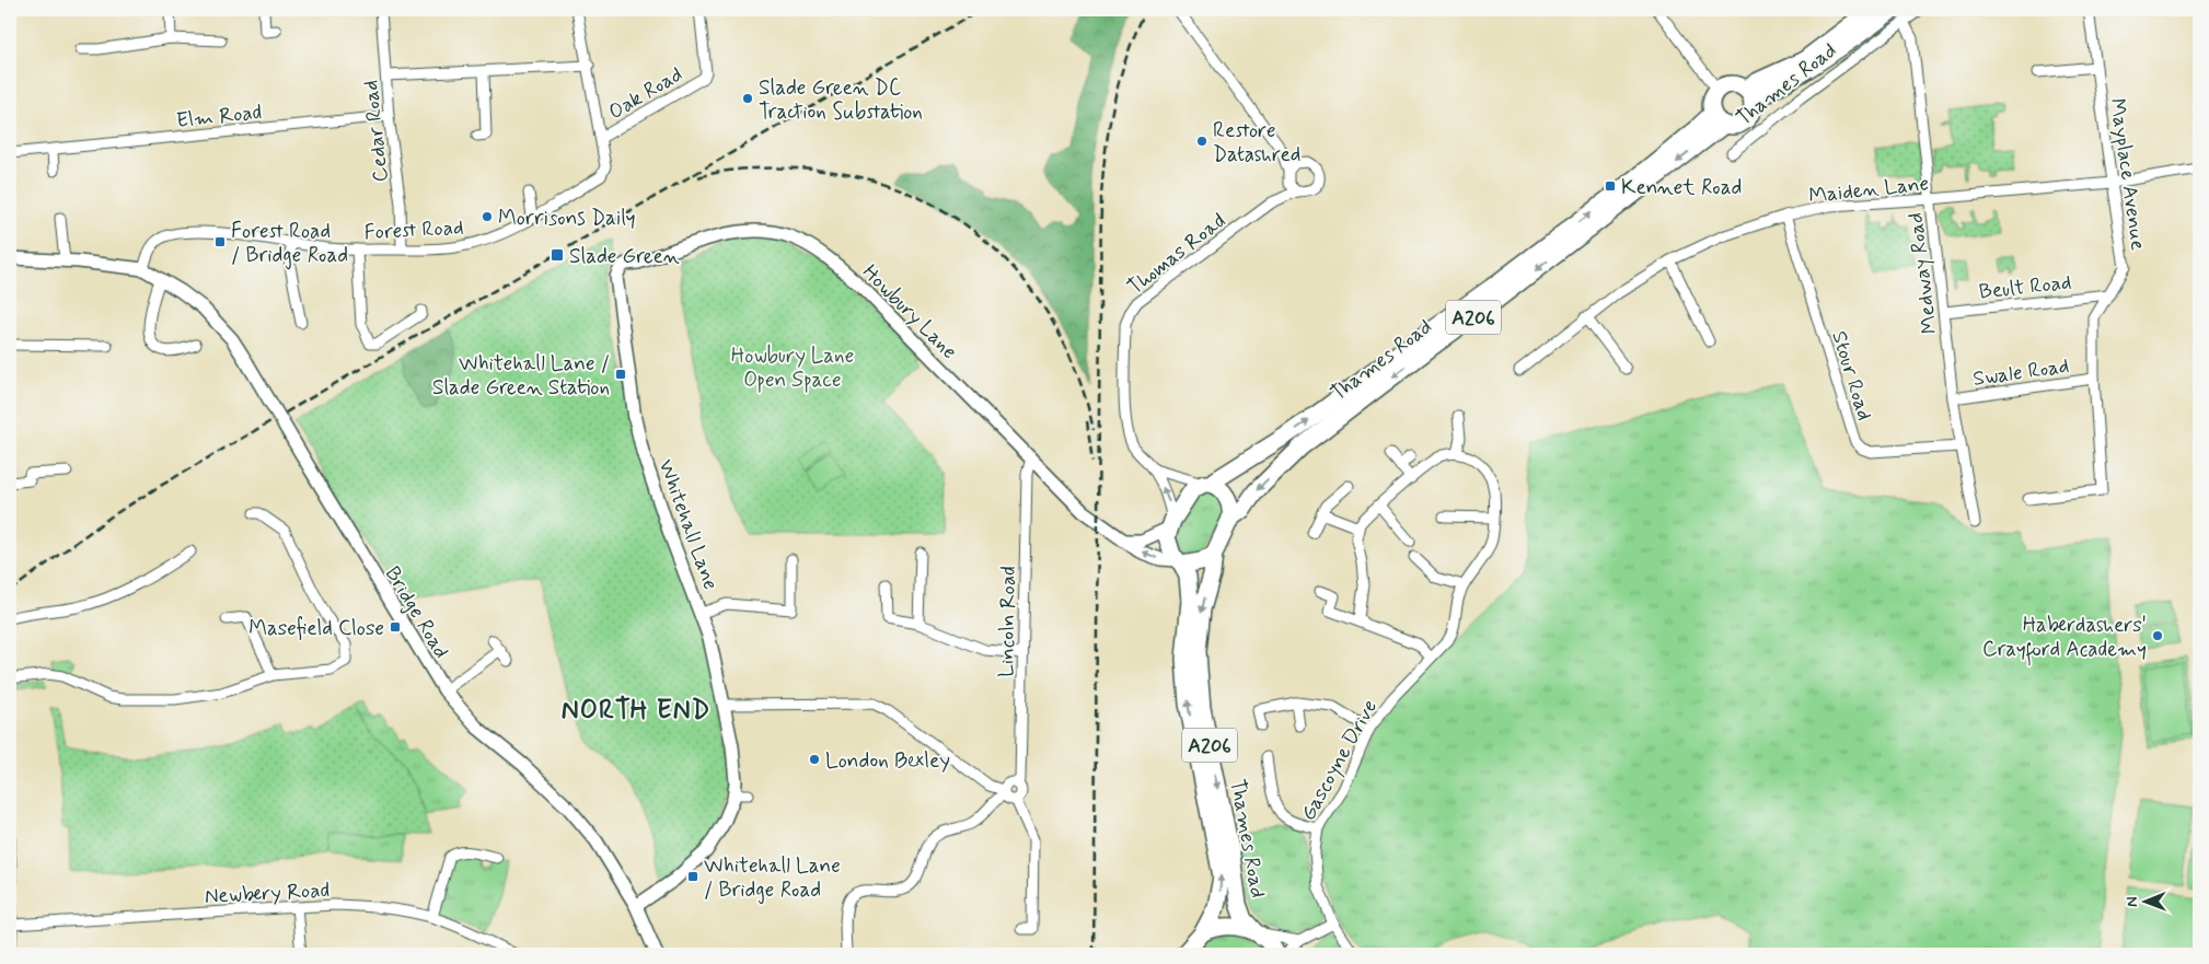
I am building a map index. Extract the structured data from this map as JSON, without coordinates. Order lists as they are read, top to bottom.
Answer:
{
  "streets": {
    "main road": ["Thames Road", "A206"],
    "street": [
      "Oak Road",
      "Elm Road",
      "Cedar Road",
      "Mayplace Avenue",
      "Maiden Lane",
      "Forest Road",
      "Thomas Road",
      "Medway Road",
      "Beult Road",
      "Howbury Lane",
      "Swale Road",
      "Stour Road",
      "Whitehall Lane",
      "Bridge Road",
      "Lincoln Road",
      "Gascoyne Drive",
      "Newbery Road"
    ]
  },
  "crossings": [
    ["Thames Road", "Thomas Road"],
    ["Thames Road", "Medway Road"],
    ["Thames Road", "Howbury Lane"],
    ["Oak Road", "Forest Road"],
    ["Elm Road", "Cedar Road"],
    ["Cedar Road", "Forest Road"],
    ["Mayplace Avenue", "Maiden Lane"],
    ["Mayplace Avenue", "Beult Road"],
    ["Mayplace Avenue", "Swale Road"],
    ["Maiden Lane", "Medway Road"],
    ["Maiden Lane", "Stour Road"],
    ["Forest Road", "Bridge Road"],
    ["Thomas Road", "Howbury Lane"],
    ["Medway Road", "Beult Road"],
    ["Medway Road", "Swale Road"],
    ["Medway Road", "Stour Road"],
    ["Howbury Lane", "Whitehall Lane"],
    ["Howbury Lane", "Lincoln Road"],
    ["Whitehall Lane", "Bridge Road"]
  ],
  "districts": ["NORTH END"],
  "parks": ["Howbury Lane Open Space"],
  "places": {
    "other": [
      "Slade Green DC Traction Substation",
      "Restore Datashred",
      "Morrisons Daily",
      "Haberdashers' Crayford Academy",
      "London Bexley"
    ],
    "transit": [
      "Kennet Road",
      "Forest Road / Bridge Road",
      "Slade Green",
      "Whitehall Lane / Slade Green Station",
      "Masefield Close",
      "Whitehall Lane / Bridge Road"
    ]
  },
  "north": "left"
}
